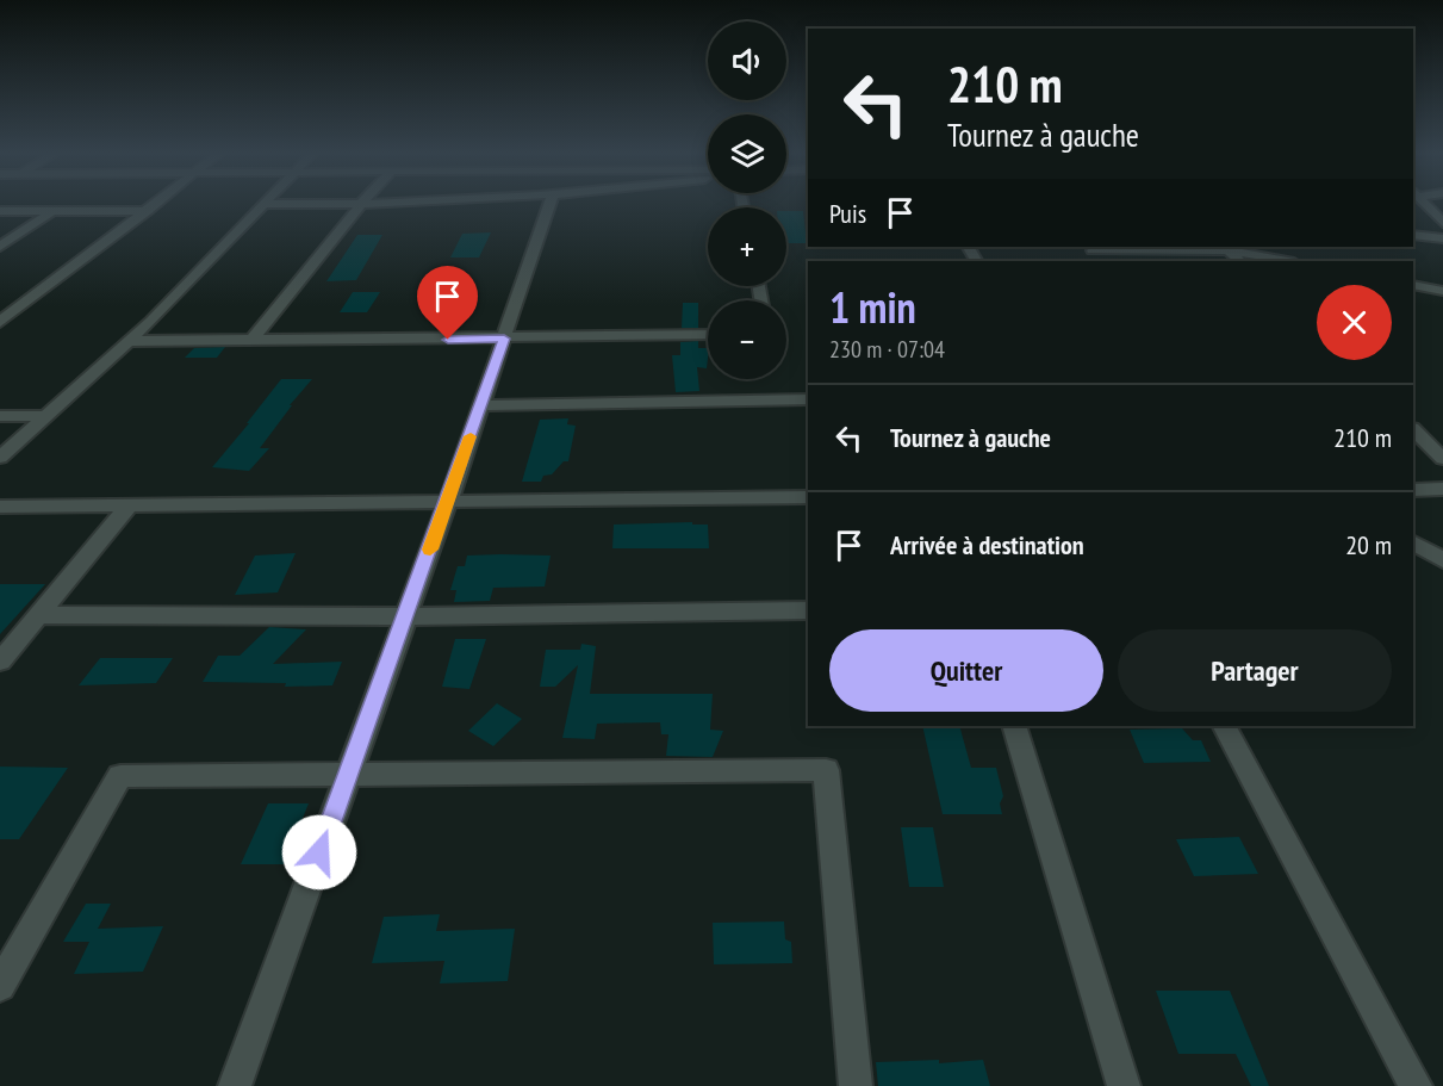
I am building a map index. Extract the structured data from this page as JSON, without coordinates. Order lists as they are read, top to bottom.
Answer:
{
  "page": {
    "map_buttons": ["+", "−"],
    "turn": ["210 m", "Tournez à gauche"],
    "then": "Puis",
    "heading": ["1 min", "230 m · 07:04"],
    "list": [
      {
        "name": "Tournez à gauche",
        "value": "210 m"
      },
      {
        "name": "Arrivée à destination",
        "value": "20 m"
      }
    ],
    "buttons": ["Quitter", "Partager"]
  }
}
